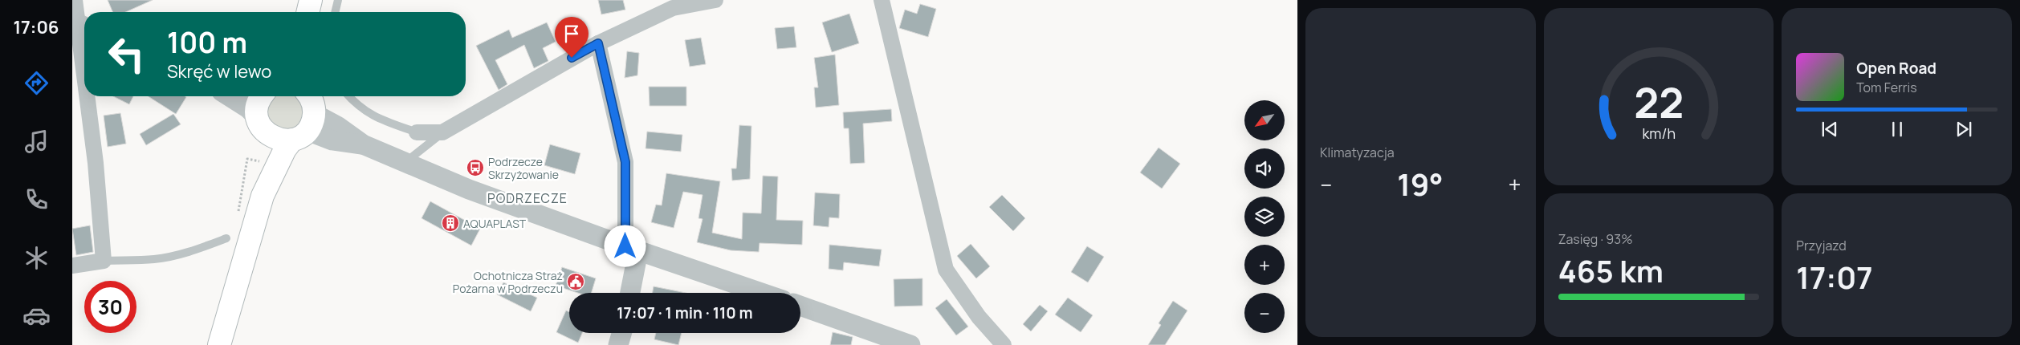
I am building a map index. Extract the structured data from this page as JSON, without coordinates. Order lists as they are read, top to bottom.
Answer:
{
  "districts": ["PODRZECZE"],
  "places": {
    "bus stop": ["Podrzecze Skrzyżowanie"],
    "building": ["AQUAPLAST"],
    "public building": ["Ochotnicza Straż Pożarna w Podrzeczu"]
  },
  "north": "bottom left",
  "page": {
    "tabs": "17:06",
    "tile": [
      "Klimatyzacja",
      ["Zasięg · 93%", "465 km"],
      ["Przyjazd", "17:07"]
    ],
    "turn": ["100 m", "Skręć w lewo"],
    "song": ["Open Road", "Tom Ferris"],
    "map_buttons": ["+", "−"],
    "heat": ["−", "19°", "+"],
    "limit": "30",
    "trip": "17:07 · 1 min · 110 m",
    "gauge": ["22", "km/h"]
  }
}
